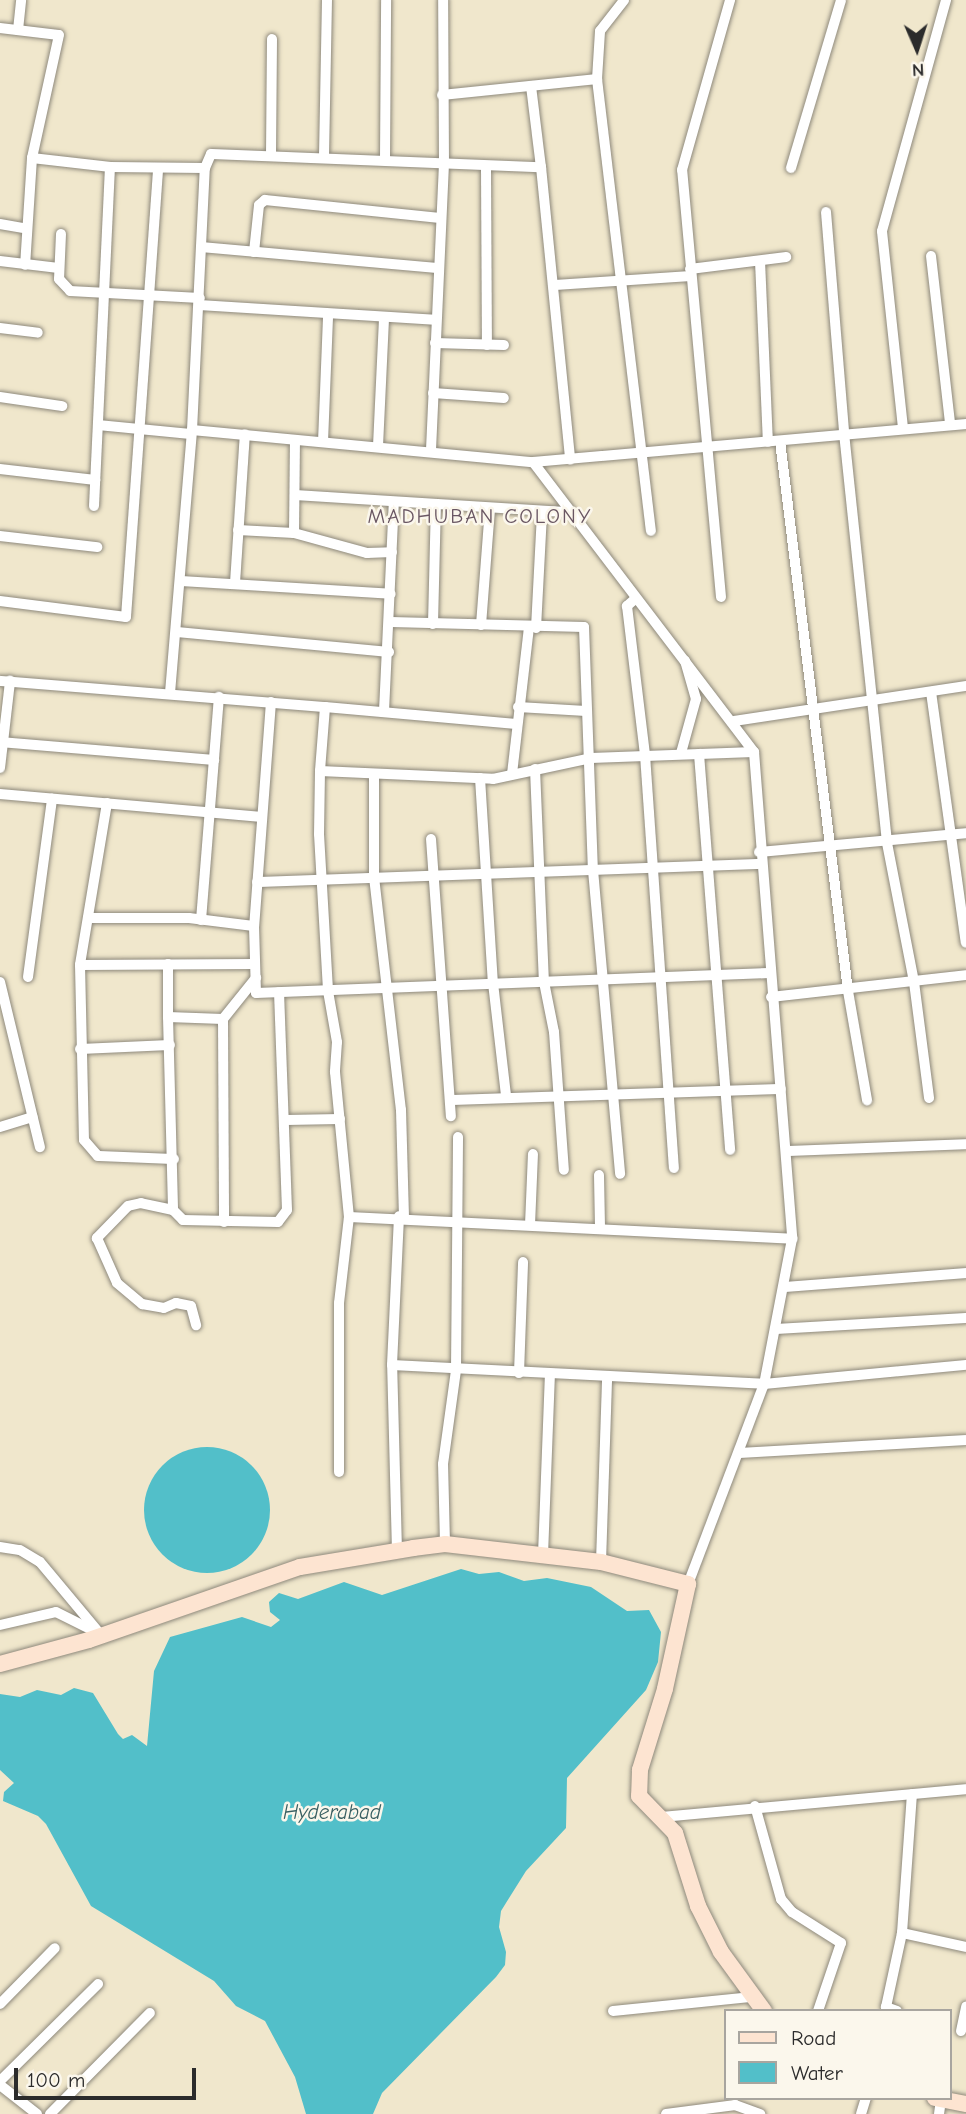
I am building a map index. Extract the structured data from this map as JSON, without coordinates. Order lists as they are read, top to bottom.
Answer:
{
  "districts": ["MADHUBAN COLONY"],
  "water": ["Hyderabad"],
  "legend": ["Road", "Water"],
  "scale_bar": "100 m",
  "north": "bottom"
}
